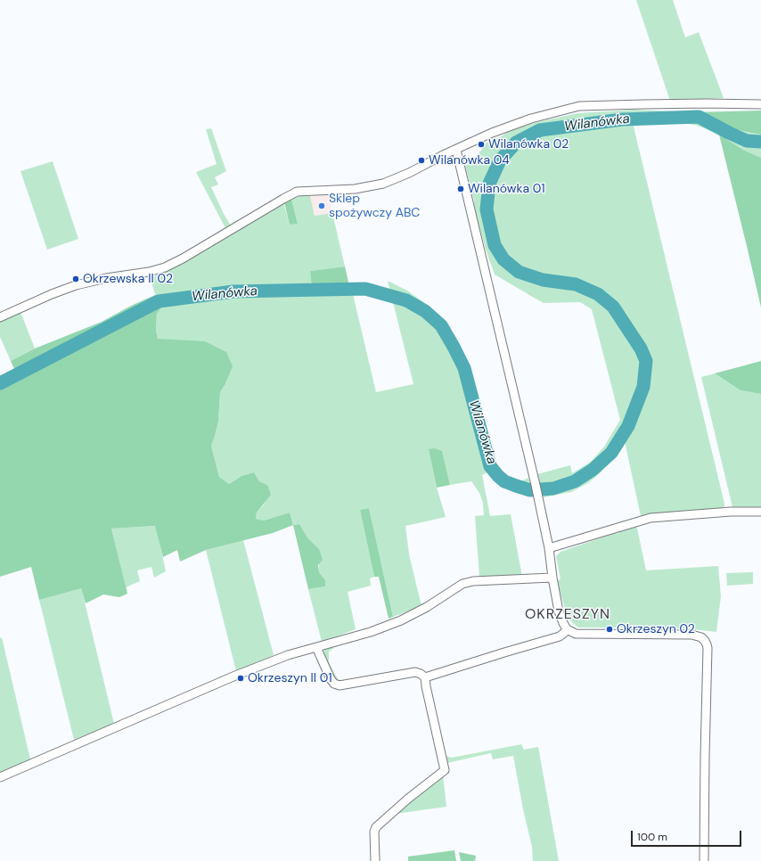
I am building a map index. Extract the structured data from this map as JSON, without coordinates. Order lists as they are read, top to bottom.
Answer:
{
  "districts": ["OKRZESZYN"],
  "water": ["Wilanówka"],
  "places": [
    "Wilanówka 02",
    "Wilanówka 04",
    "Wilanówka 01",
    "Sklep spożywczy ABC",
    "Okrzewska II 02",
    "Okrzeszyn 02",
    "Okrzeszyn II 01"
  ],
  "scale_bar": "100 m"
}
